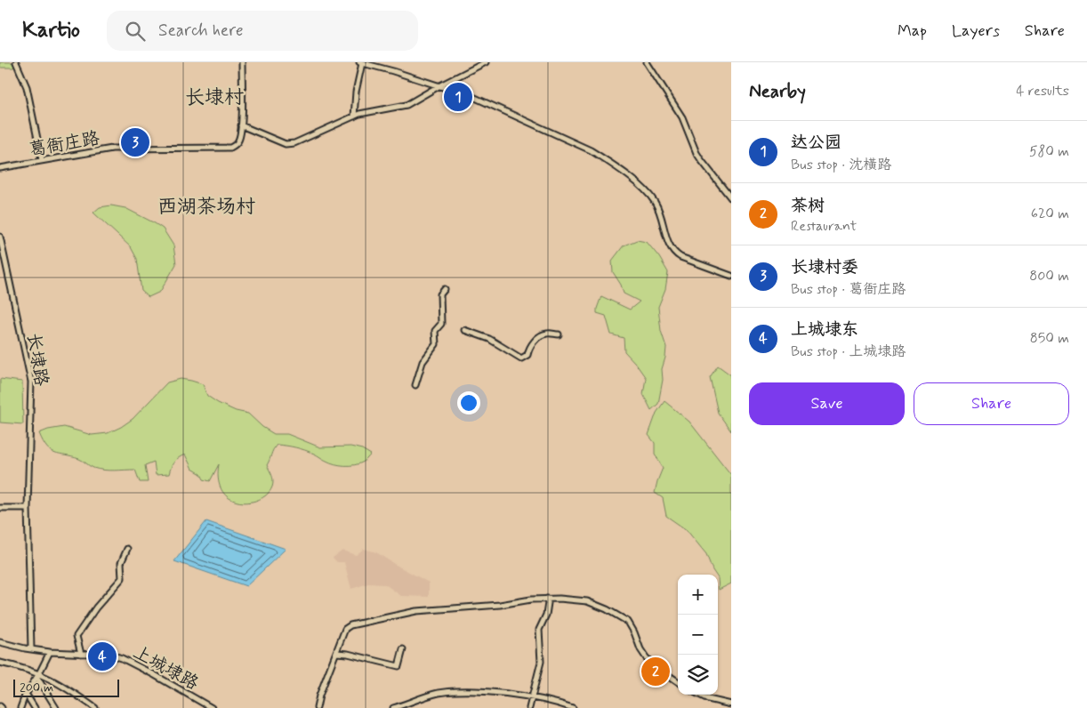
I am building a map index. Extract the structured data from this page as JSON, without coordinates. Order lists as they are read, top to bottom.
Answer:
{
  "streets": {
    "street": ["葛衙庄路", "长埭路", "上城埭路"]
  },
  "crossings": [
    ["长埭路", "上城埭路"]
  ],
  "districts": ["长埭村", "西湖茶场村"],
  "scale_bar": "200 m",
  "page": {
    "header": "Kartio",
    "search": "Search here",
    "nav": ["Map", "Layers", "Share"],
    "heading": ["Nearby", "4 results"],
    "pins": [
      "1",
      "3",
      "4",
      "2"
    ],
    "list": [
      {
        "mark": "1",
        "name": "达公园",
        "note": "Bus stop · 沈横路",
        "value": "580 m"
      },
      {
        "mark": "2",
        "name": "茶树",
        "note": "Restaurant",
        "value": "620 m"
      },
      {
        "mark": "3",
        "name": "长埭村委",
        "note": "Bus stop · 葛衙庄路",
        "value": "800 m"
      },
      {
        "mark": "4",
        "name": "上城埭东",
        "note": "Bus stop · 上城埭路",
        "value": "850 m"
      }
    ],
    "buttons": ["Save", "Share"],
    "map_buttons": ["+", "−"],
    "scale": "200 m"
  }
}
